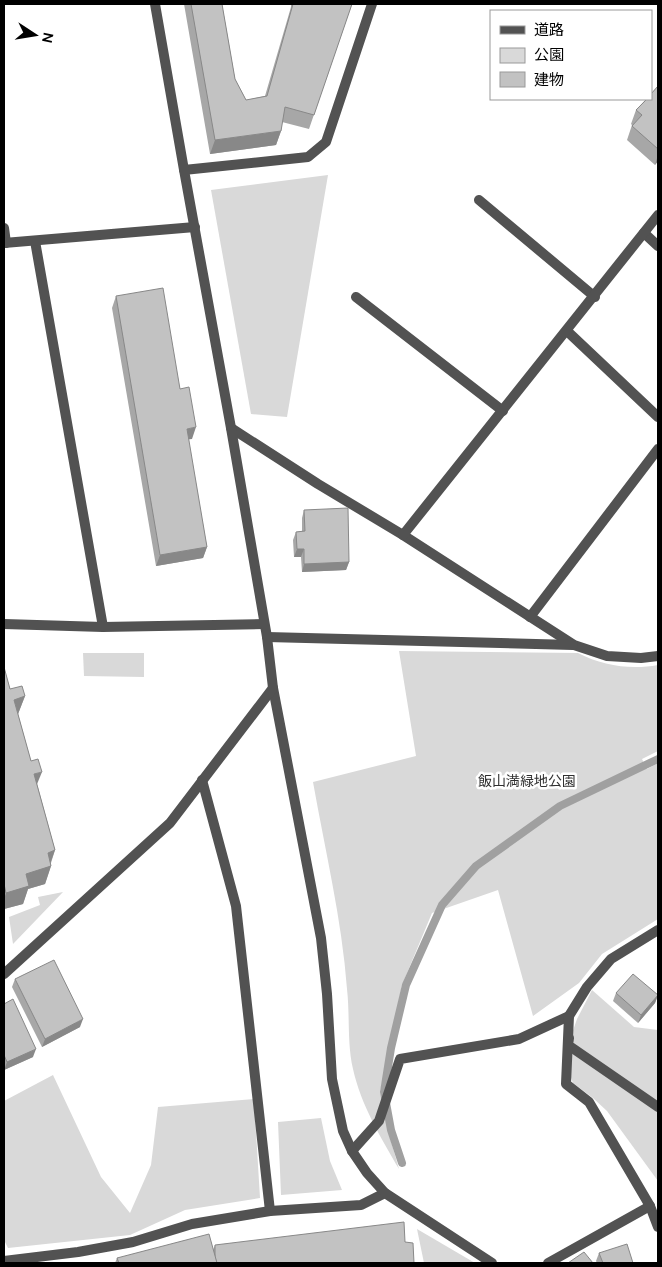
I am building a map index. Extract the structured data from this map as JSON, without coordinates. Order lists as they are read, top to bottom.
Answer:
{
  "parks": ["飯山満緑地公園"],
  "legend": ["道路", "公園", "建物"],
  "north": "right"
}
